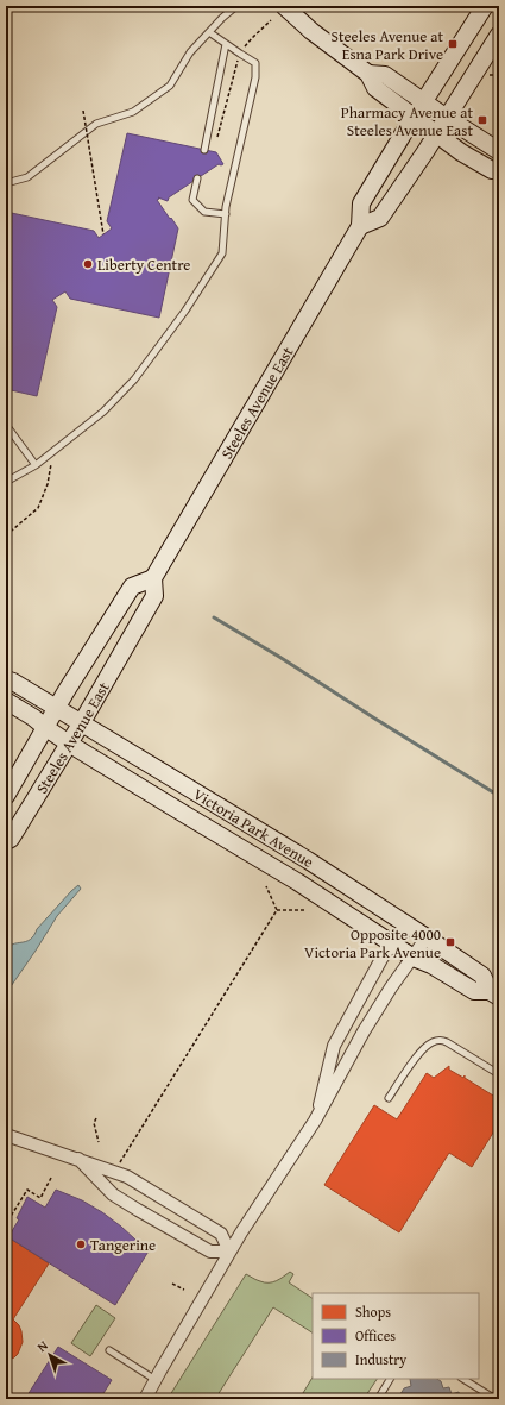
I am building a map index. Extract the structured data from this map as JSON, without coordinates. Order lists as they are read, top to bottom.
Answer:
{
  "streets": {
    "main road": ["Steeles Avenue East", "Victoria Park Avenue"]
  },
  "crossings": [
    ["Steeles Avenue East", "Victoria Park Avenue"]
  ],
  "places": {
    "transit": ["Steeles Avenue at Esna Park Drive", "Pharmacy Avenue at Steeles Avenue East", "Opposite 4000 Victoria Park Avenue"],
    "other": ["Liberty Centre", "Tangerine"]
  },
  "legend": ["Shops", "Offices", "Industry"],
  "north": "top left"
}
